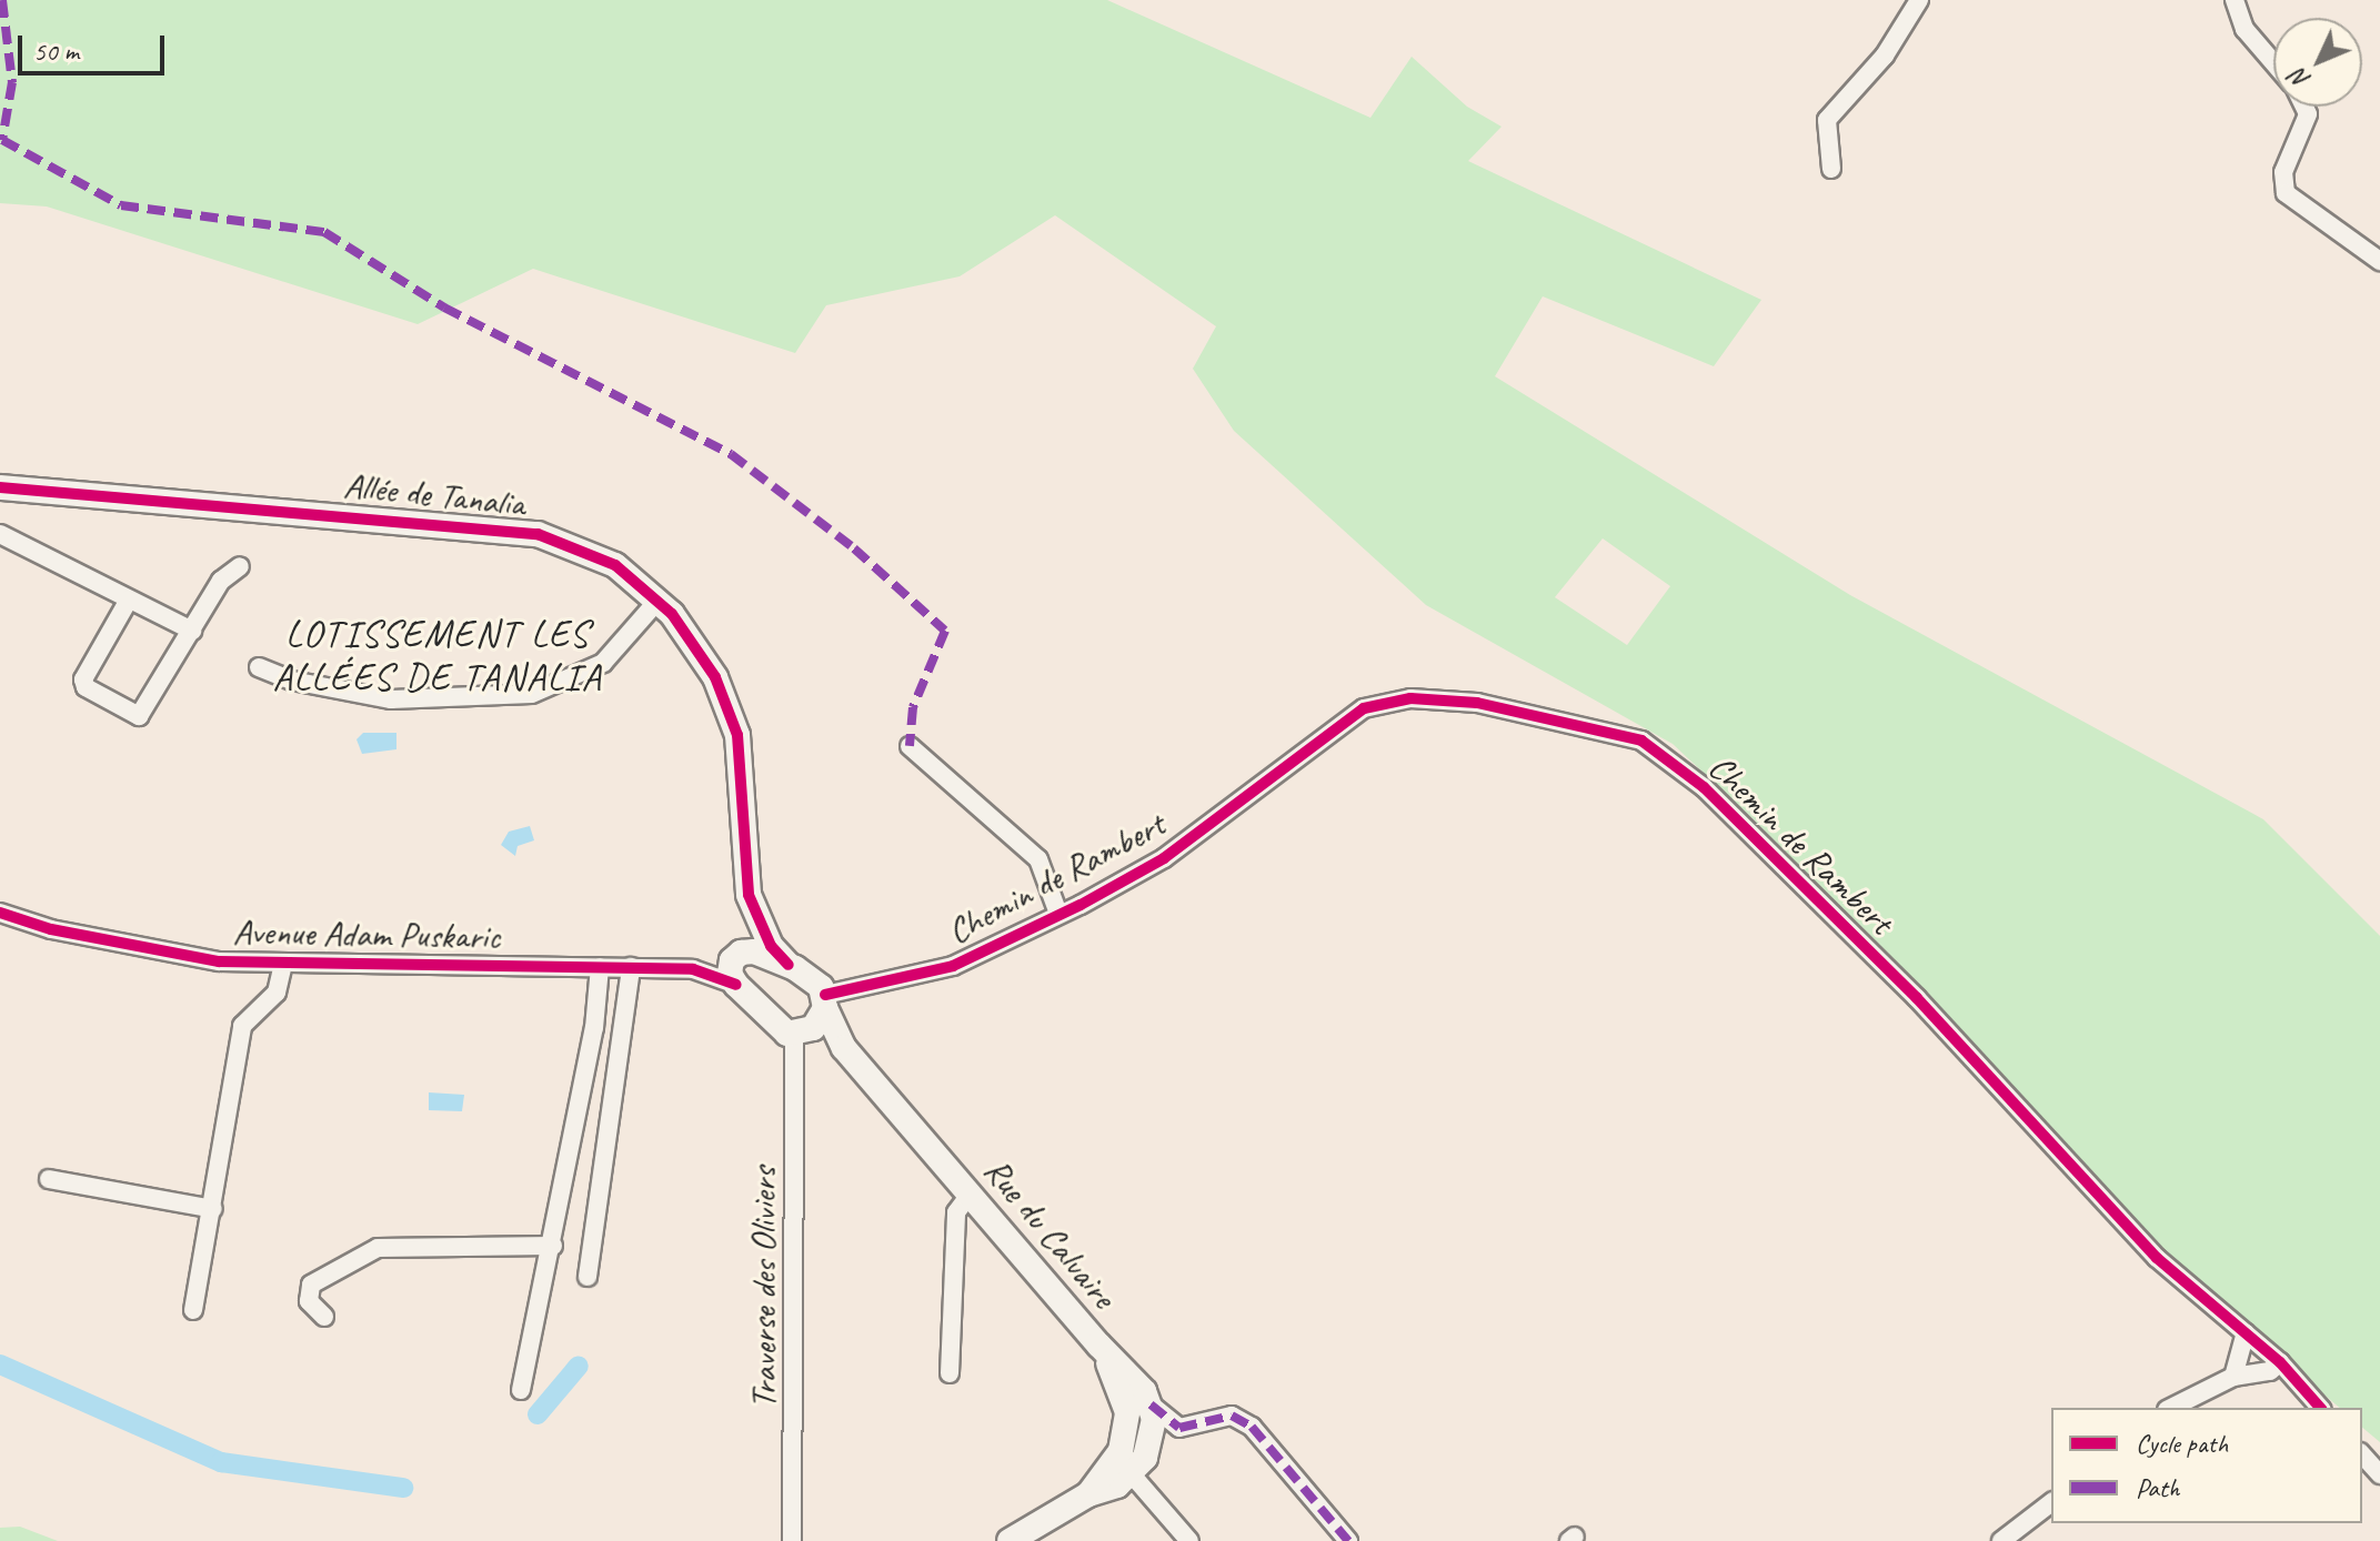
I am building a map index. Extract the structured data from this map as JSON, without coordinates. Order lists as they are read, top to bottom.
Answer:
{
  "streets": {
    "street": [
      "Allée de Tanalia",
      "Chemin de Rambert",
      "Avenue Adam Puskaric",
      "Rue du Calvaire",
      "Traverse des Oliviers"
    ]
  },
  "crossings": [
    ["Chemin de Rambert", "Rue du Calvaire"],
    ["Rue du Calvaire", "Traverse des Oliviers"]
  ],
  "districts": ["LOTISSEMENT LES ALLÉES DE TANALIA"],
  "legend": ["Cycle path", "Path"],
  "scale_bar": "50 m",
  "north": "bottom left"
}
